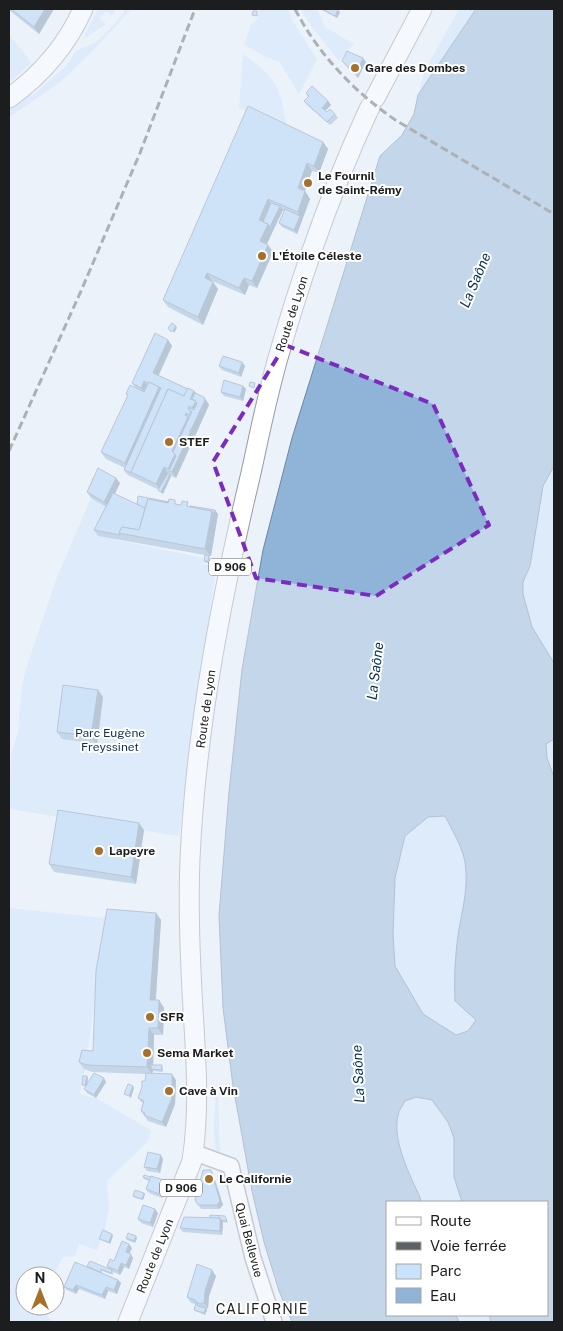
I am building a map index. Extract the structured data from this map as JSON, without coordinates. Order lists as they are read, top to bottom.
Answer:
{
  "streets": {
    "main road": ["Route de Lyon", "D 906"],
    "street": ["Quai Bellevue"]
  },
  "crossings": [
    ["Route de Lyon", "Quai Bellevue"]
  ],
  "districts": ["CALIFORNIE"],
  "water": ["La Saône"],
  "parks": ["Parc Eugène Freyssinet"],
  "places": [
    "Gare des Dombes",
    "Le Fournil de Saint-Rémy",
    "L'Étoile Céleste",
    "STEF",
    "Lapeyre",
    "SFR",
    "Sema Market",
    "Cave à Vin",
    "Le Californie"
  ],
  "legend": [
    "Route",
    "Voie ferrée",
    "Parc",
    "Eau"
  ],
  "north": "top"
}
